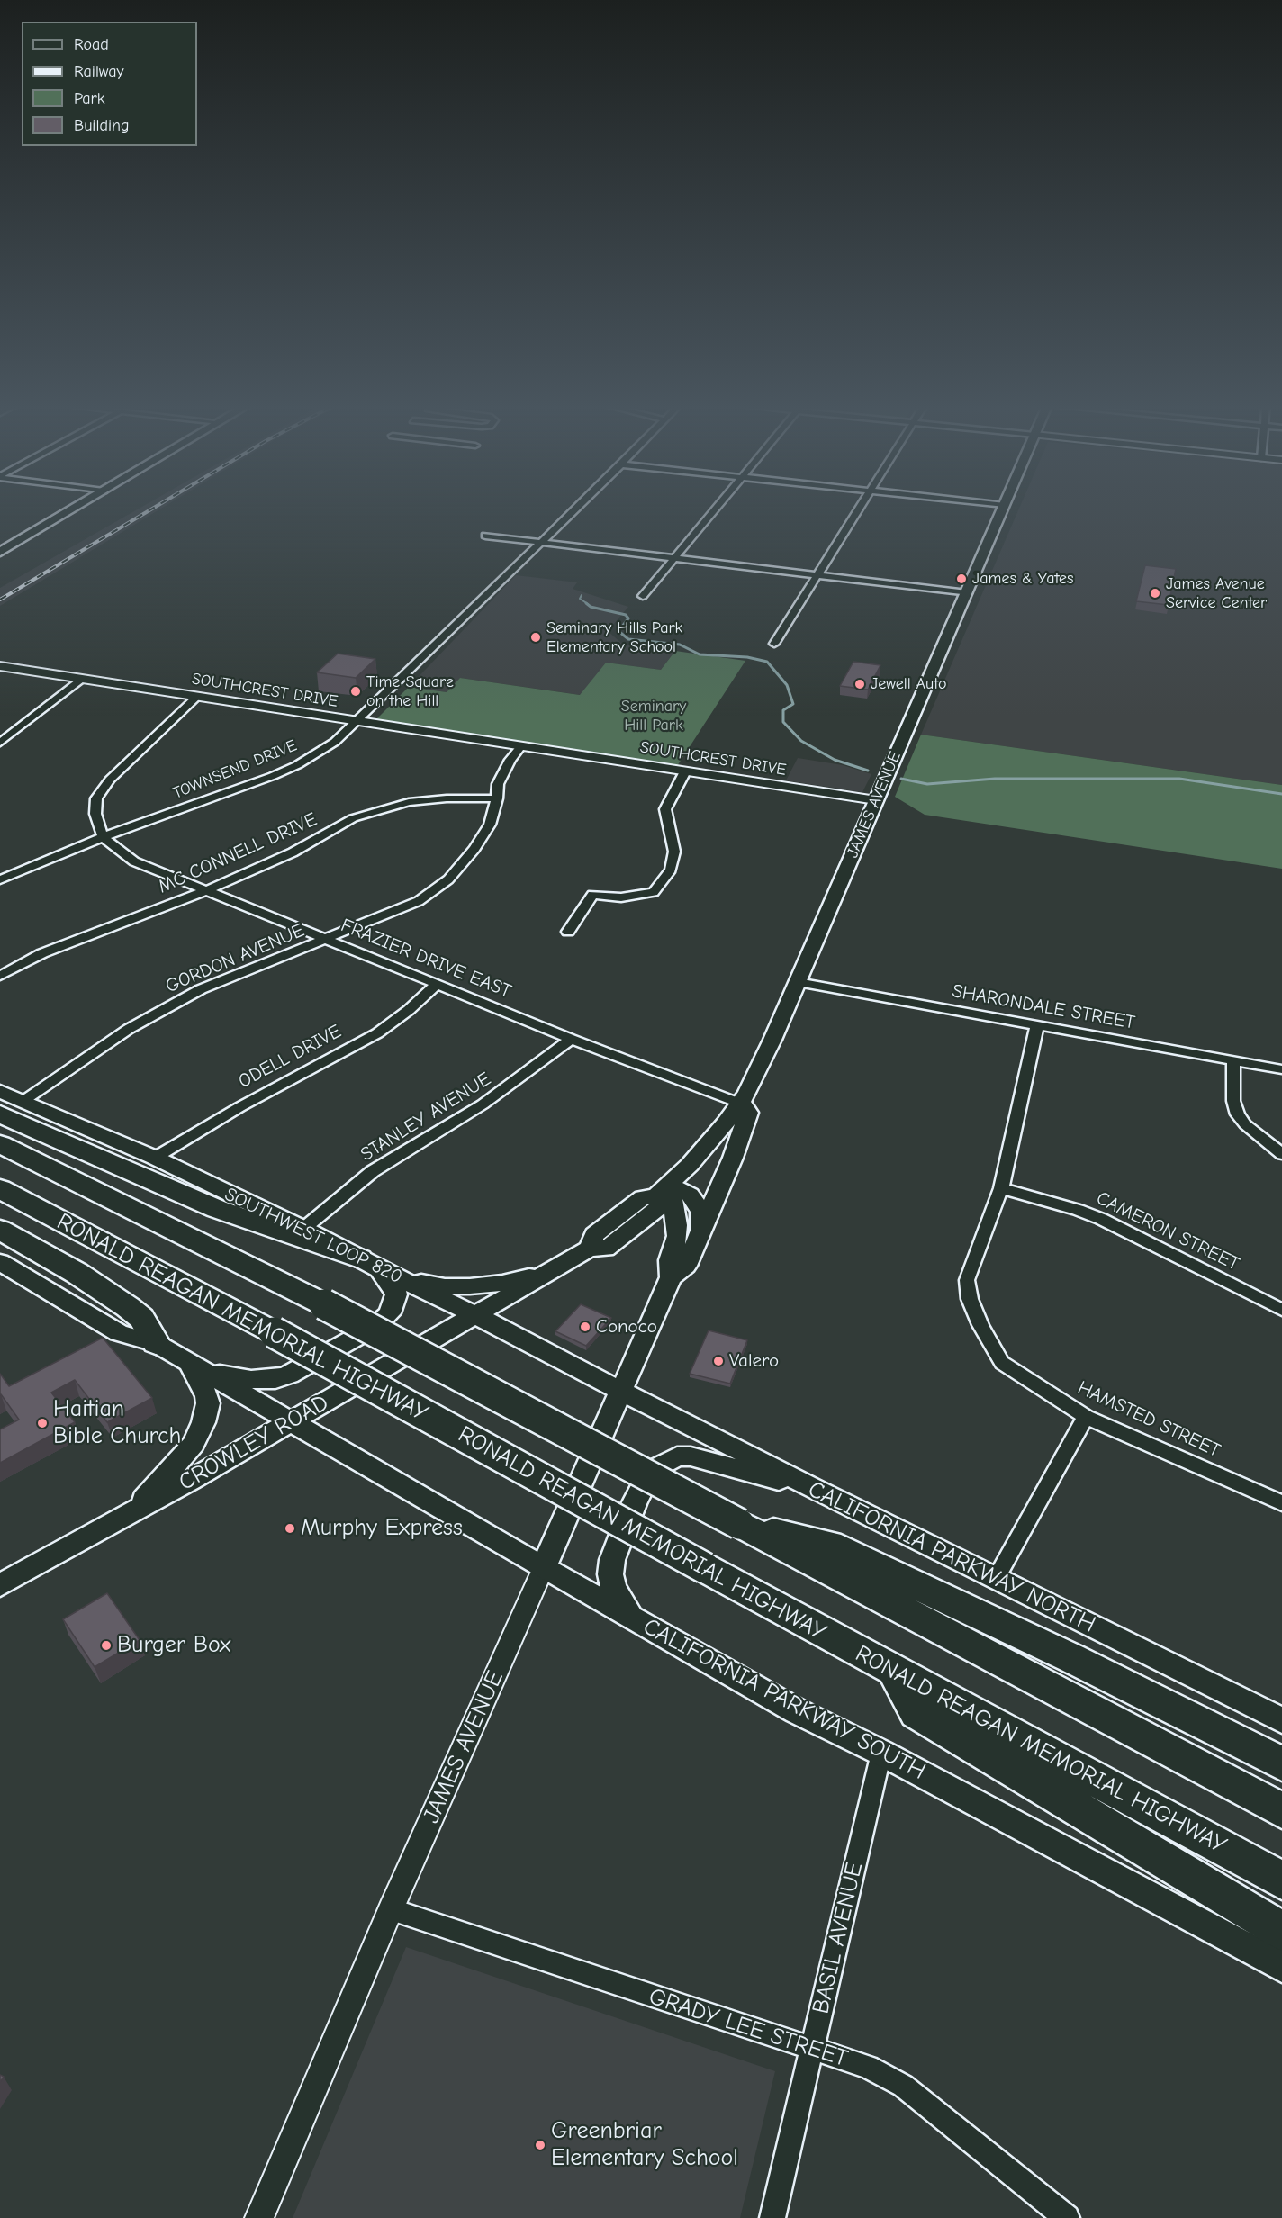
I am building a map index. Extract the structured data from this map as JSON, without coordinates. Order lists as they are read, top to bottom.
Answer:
{
  "streets": {
    "highway": ["RONALD REAGAN MEMORIAL HIGHWAY"],
    "main road": [
      "JAMES AVENUE",
      "SOUTHWEST LOOP 820",
      "CROWLEY ROAD",
      "CALIFORNIA PARKWAY NORTH",
      "CALIFORNIA PARKWAY SOUTH"
    ],
    "street": [
      "SOUTHCREST DRIVE",
      "TOWNSEND DRIVE",
      "MC CONNELL DRIVE",
      "GORDON AVENUE",
      "FRAZIER DRIVE EAST",
      "SHARONDALE STREET",
      "ODELL DRIVE",
      "STANLEY AVENUE",
      "CAMERON STREET",
      "HAMSTED STREET",
      "BASIL AVENUE",
      "GRADY LEE STREET"
    ]
  },
  "crossings": [
    ["SOUTHCREST DRIVE", "TOWNSEND DRIVE"],
    ["SOUTHCREST DRIVE", "JAMES AVENUE"],
    ["SOUTHCREST DRIVE", "GORDON AVENUE"],
    ["TOWNSEND DRIVE", "FRAZIER DRIVE EAST"],
    ["JAMES AVENUE", "FRAZIER DRIVE EAST"],
    ["JAMES AVENUE", "SHARONDALE STREET"],
    ["JAMES AVENUE", "SOUTHWEST LOOP 820"],
    ["JAMES AVENUE", "CROWLEY ROAD"],
    ["JAMES AVENUE", "CALIFORNIA PARKWAY NORTH"],
    ["JAMES AVENUE", "CALIFORNIA PARKWAY SOUTH"],
    ["JAMES AVENUE", "GRADY LEE STREET"],
    ["MC CONNELL DRIVE", "GORDON AVENUE"],
    ["MC CONNELL DRIVE", "FRAZIER DRIVE EAST"],
    ["GORDON AVENUE", "FRAZIER DRIVE EAST"],
    ["GORDON AVENUE", "SOUTHWEST LOOP 820"],
    ["FRAZIER DRIVE EAST", "ODELL DRIVE"],
    ["FRAZIER DRIVE EAST", "STANLEY AVENUE"],
    ["SHARONDALE STREET", "HAMSTED STREET"],
    ["ODELL DRIVE", "SOUTHWEST LOOP 820"],
    ["STANLEY AVENUE", "SOUTHWEST LOOP 820"],
    ["CAMERON STREET", "HAMSTED STREET"],
    ["SOUTHWEST LOOP 820", "CROWLEY ROAD"],
    ["SOUTHWEST LOOP 820", "CALIFORNIA PARKWAY NORTH"],
    ["CROWLEY ROAD", "CALIFORNIA PARKWAY SOUTH"],
    ["CALIFORNIA PARKWAY SOUTH", "BASIL AVENUE"],
    ["BASIL AVENUE", "GRADY LEE STREET"]
  ],
  "parks": ["Seminary Hill Park"],
  "places": [
    "James & Yates",
    "James Avenue Service Center",
    "Seminary Hills Park Elementary School",
    "Jewell Auto",
    "Time Square on the Hill",
    "Conoco",
    "Valero",
    "Haitian Bible Church",
    "Murphy Express",
    "Burger Box",
    "Greenbriar Elementary School"
  ],
  "legend": [
    "Road",
    "Railway",
    "Park",
    "Building"
  ]
}
